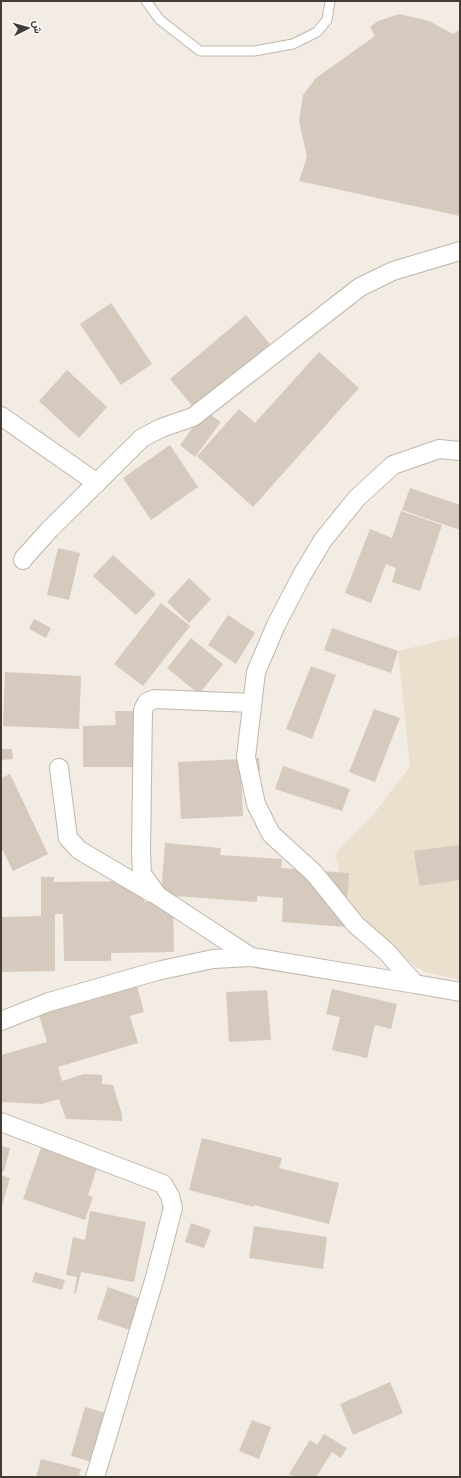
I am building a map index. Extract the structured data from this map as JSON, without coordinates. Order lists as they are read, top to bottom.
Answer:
{
  "north": "right"
}
